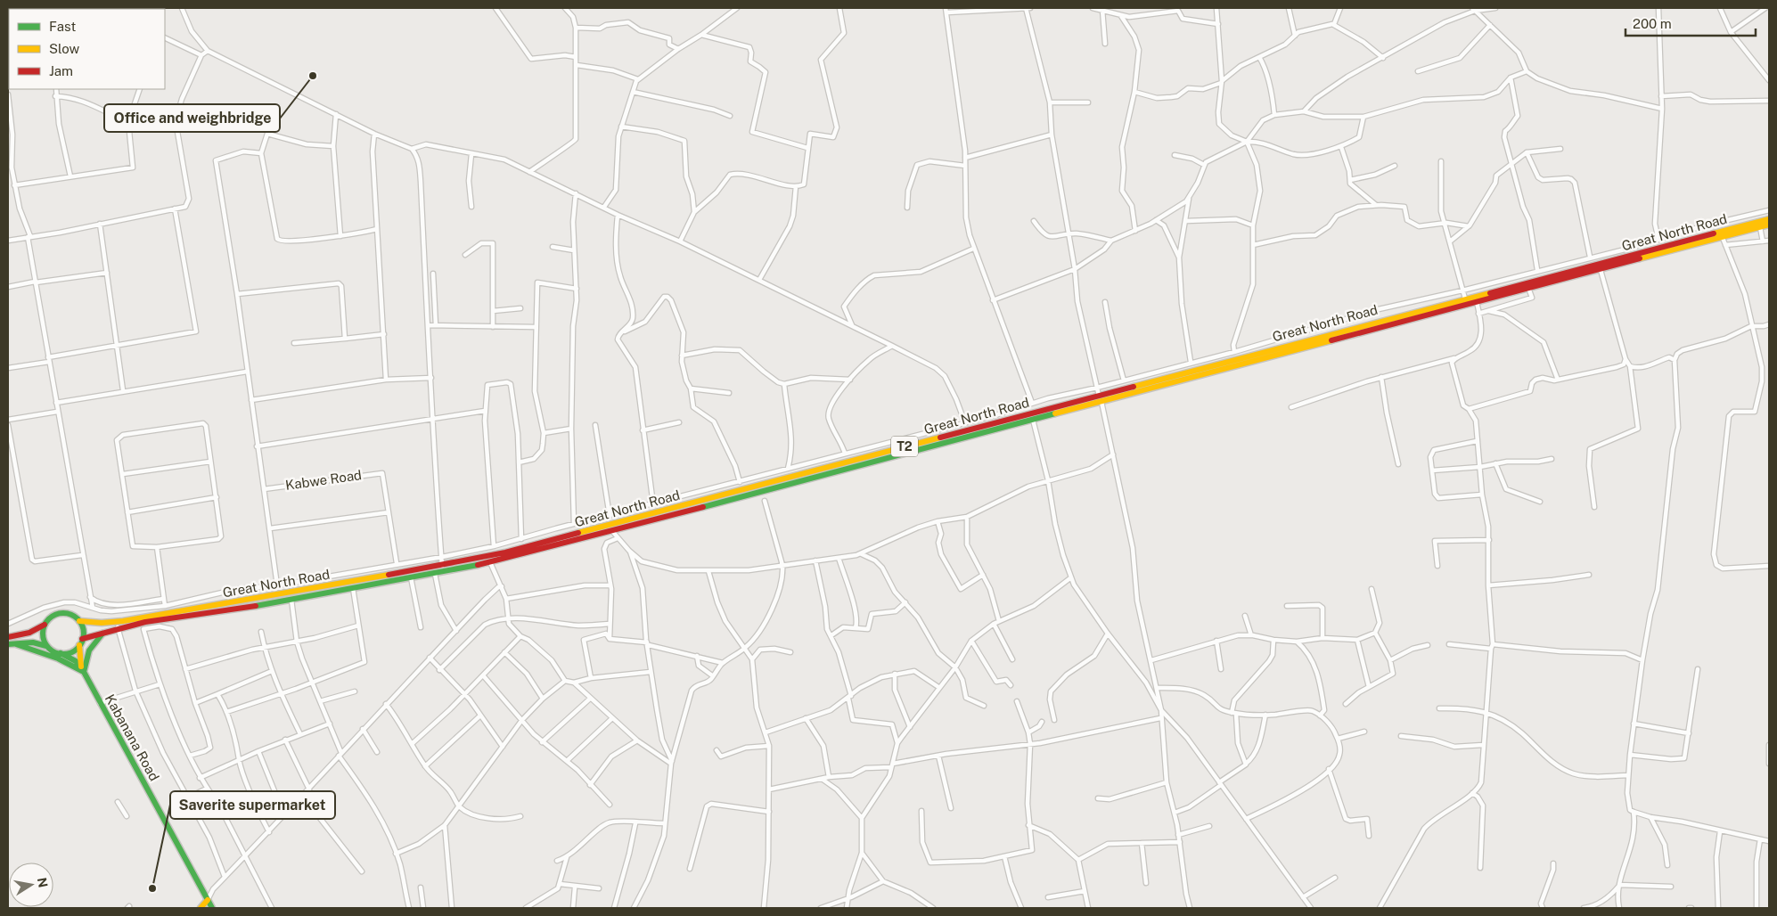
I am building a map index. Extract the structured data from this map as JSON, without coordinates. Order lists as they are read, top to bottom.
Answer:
{
  "streets": {
    "main road": ["Great North Road", "T2", "Kabanana Road"],
    "street": ["Kabwe Road"]
  },
  "crossings": [
    ["Great North Road", "T2"]
  ],
  "places": ["Office and weighbridge", "Saverite supermarket"],
  "legend": ["Fast", "Slow", "Jam"],
  "scale_bar": "200 m",
  "north": "right"
}
